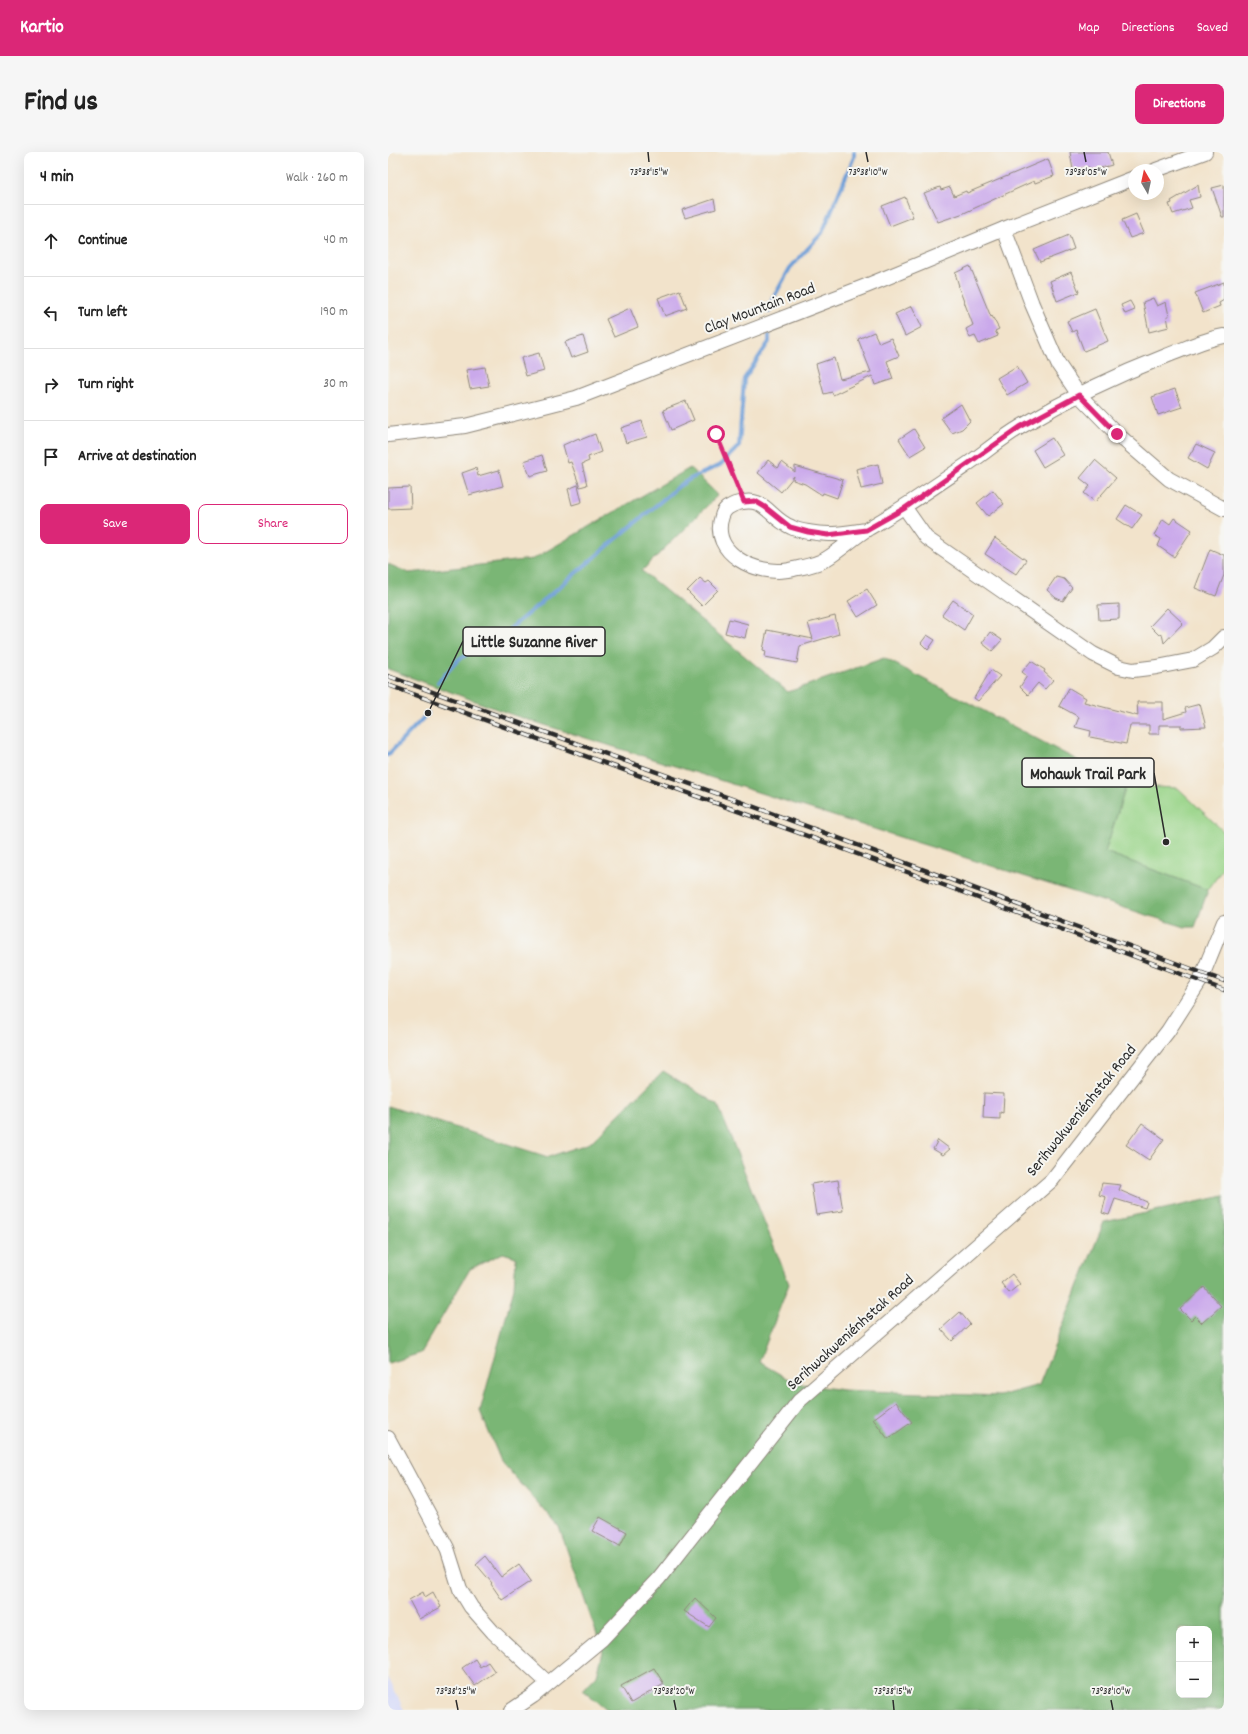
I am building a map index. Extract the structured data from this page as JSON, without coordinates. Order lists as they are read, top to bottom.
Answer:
{
  "streets": {
    "street": ["Clay Mountain Road", "Serihwakweniénhstak Road"]
  },
  "places": ["Little Suzanne River", "Mohawk Trail Park"],
  "north": "top",
  "page": {
    "header": "Kartio",
    "nav": ["Map", "Directions", "Saved"],
    "title": "Find us",
    "buttons": [
      "Directions",
      ["Save", "Share"]
    ],
    "heading": ["4 min", "Walk · 260 m"],
    "list": [
      ["Continue", "40 m"],
      ["Turn left", "190 m"],
      ["Turn right", "30 m"],
      "Arrive at destination"
    ],
    "map_buttons": ["+", "−"]
  },
  "coordinates": [
    "73°38'15\"W",
    "73°38'10\"W",
    "73°38'05\"W",
    "73°38'25\"W",
    "73°38'20\"W"
  ]
}
